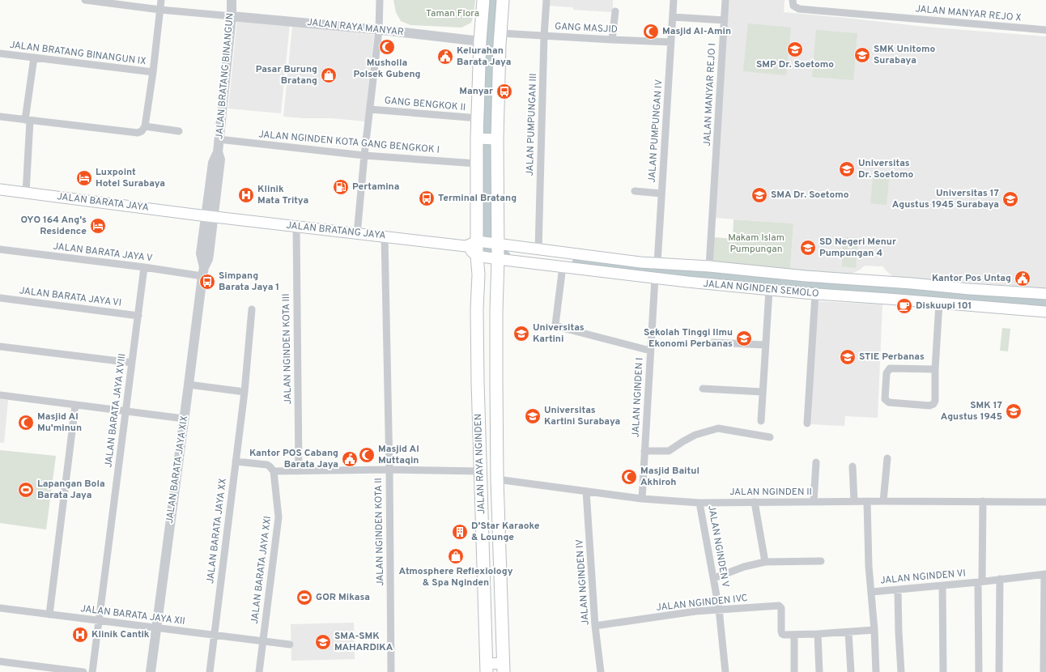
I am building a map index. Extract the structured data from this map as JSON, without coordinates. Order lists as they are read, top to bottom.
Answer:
{
  "streets": {
    "main road": [
      "JALAN BARATA JAYA",
      "JALAN BRATANG JAYA",
      "JALAN NGINDEN SEMOLO",
      "JALAN RAYA NGINDEN"
    ],
    "street": [
      "JALAN MANYAR REJO X",
      "JALAN RAYA MANYAR",
      "GANG MASJID",
      "JALAN BRATANG BINANGUN IX",
      "JALAN BRATANG BINANGUN",
      "JALAN MANYAR REJO I",
      "GANG BENGKOK II",
      "JALAN PUMPUNGAN III",
      "JALAN PUMPUNGAN IV",
      "JALAN NGINDEN KOTA GANG BENGKOK I",
      "JALAN BARATA JAYA V",
      "JALAN BARATA JAYA VI",
      "JALAN NGINDEN KOTA III",
      "JALAN NGINDEN I",
      "JALAN BARATA JAYA XVIII",
      "JALAN BARATA JAYA XIX",
      "JALAN NGINDEN II",
      "JALAN BARATA JAYA XX",
      "JALAN NGINDEN KOTA II",
      "JALAN NGINDEN V",
      "JALAN BARATA JAYA XXI",
      "JALAN NGINDEN VI",
      "JALAN NGINDEN IV",
      "JALAN NGINDEN IVC",
      "JALAN BARATA JAYA XII"
    ]
  },
  "crossings": [
    ["JALAN RAYA MANYAR", "JALAN BRATANG BINANGUN"],
    ["GANG MASJID", "JALAN PUMPUNGAN III"],
    ["GANG MASJID", "JALAN PUMPUNGAN IV"],
    ["JALAN BRATANG BINANGUN", "JALAN NGINDEN KOTA GANG BENGKOK I"],
    ["JALAN BRATANG BINANGUN", "JALAN BARATA JAYA"],
    ["JALAN BRATANG BINANGUN", "JALAN BRATANG JAYA"],
    ["JALAN BRATANG BINANGUN", "JALAN BARATA JAYA V"],
    ["JALAN BRATANG BINANGUN", "JALAN BARATA JAYA XIX"],
    ["JALAN MANYAR REJO I", "JALAN NGINDEN SEMOLO"],
    ["JALAN PUMPUNGAN III", "JALAN NGINDEN SEMOLO"],
    ["JALAN PUMPUNGAN IV", "JALAN NGINDEN SEMOLO"],
    ["JALAN BARATA JAYA", "JALAN BRATANG JAYA"],
    ["JALAN BRATANG JAYA", "JALAN NGINDEN SEMOLO"],
    ["JALAN BRATANG JAYA", "JALAN NGINDEN KOTA III"],
    ["JALAN BRATANG JAYA", "JALAN RAYA NGINDEN"],
    ["JALAN BRATANG JAYA", "JALAN NGINDEN KOTA II"],
    ["JALAN BARATA JAYA V", "JALAN BARATA JAYA XVIII"],
    ["JALAN BARATA JAYA V", "JALAN BARATA JAYA XIX"],
    ["JALAN NGINDEN SEMOLO", "JALAN NGINDEN I"],
    ["JALAN NGINDEN SEMOLO", "JALAN RAYA NGINDEN"],
    ["JALAN BARATA JAYA VI", "JALAN BARATA JAYA XVIII"],
    ["JALAN NGINDEN I", "JALAN NGINDEN II"],
    ["JALAN BARATA JAYA XVIII", "JALAN BARATA JAYA XII"],
    ["JALAN RAYA NGINDEN", "JALAN NGINDEN II"],
    ["JALAN BARATA JAYA XIX", "JALAN BARATA JAYA XII"],
    ["JALAN NGINDEN II", "JALAN NGINDEN V"],
    ["JALAN NGINDEN II", "JALAN NGINDEN VI"],
    ["JALAN NGINDEN II", "JALAN NGINDEN IV"],
    ["JALAN BARATA JAYA XX", "JALAN BARATA JAYA XII"],
    ["JALAN NGINDEN V", "JALAN NGINDEN IVC"],
    ["JALAN BARATA JAYA XXI", "JALAN BARATA JAYA XII"],
    ["JALAN NGINDEN IV", "JALAN NGINDEN IVC"]
  ],
  "parks": ["Taman Flora", "Makam Islam Pumpungan"],
  "places": {
    "mosque": [
      "Masjid Al-Amin",
      "Musholla Polsek Gubeng",
      "Masjid Al Mu'minun",
      "Masjid Al Muttaqin",
      "Masjid Baitul Akhiroh"
    ],
    "school or university": [
      "SMP Dr. Soetomo",
      "SMK Unitomo Surabaya",
      "Universitas Dr. Soetomo",
      "SMA Dr. Soetomo",
      "Universitas 17 Agustus 1945 Surabaya",
      "SD Negeri Menur Pumpungan 4",
      "Universitas Kartini",
      "Sekolah Tinggi Ilmu Ekonomi Perbanas",
      "STIE Perbanas",
      "SMK 17 Agustus 1945",
      "Universitas Kartini Surabaya",
      "SMA-SMK MAHARDIKA"
    ],
    "public building": ["Kelurahan Barata Jaya", "Kantor Pos Untag", "Kantor POS Cabang Barata Jaya"],
    "shop": ["Pasar Burung Bratang", "Atmosphere Reflexiology & Spa Nginden"],
    "bus stop": ["Manyar", "Terminal Bratang", "Simpang Barata Jaya 1"],
    "hotel": ["Luxpoint Hotel Surabaya", "OYO 164 Ang's Residence"],
    "fuel station": ["Pertamina"],
    "hospital": ["Klinik Mata Tritya", "Klinik Cantik"],
    "cafe": ["Diskuupi 101"],
    "sports": ["Lapangan Bola Barata Jaya", "GOR Mikasa"],
    "building": ["D'Star Karaoke & Lounge"]
  }
}
